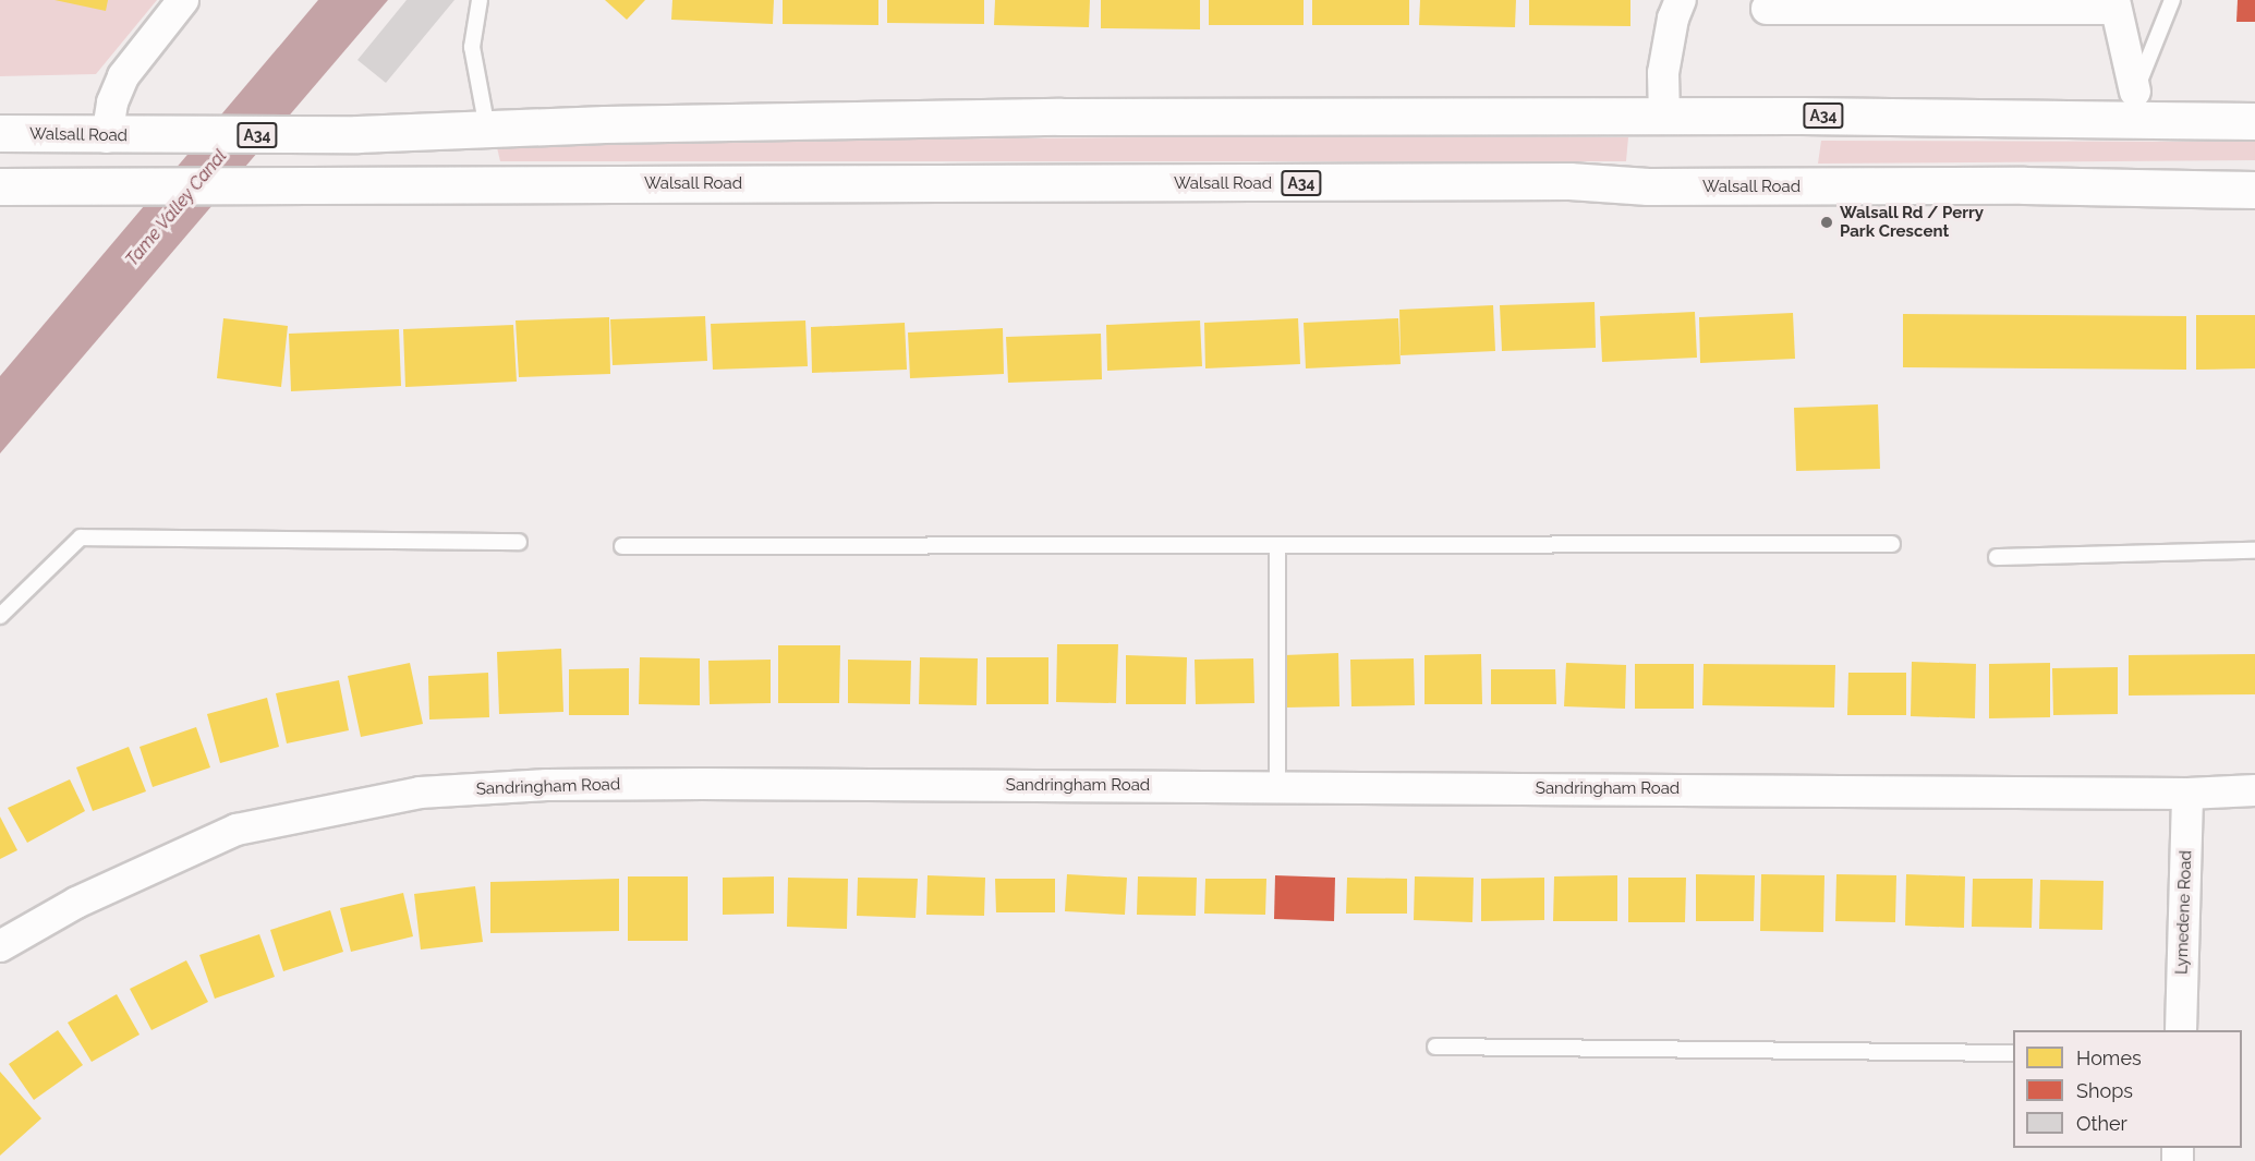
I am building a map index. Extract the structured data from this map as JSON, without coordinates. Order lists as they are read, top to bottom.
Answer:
{
  "streets": {
    "highway": ["A34", "Walsall Road"],
    "street": ["Sandringham Road", "Lymedene Road"]
  },
  "crossings": [
    ["A34", "Walsall Road"],
    ["Sandringham Road", "Lymedene Road"]
  ],
  "water": ["Tame Valley Canal"],
  "places": ["Walsall Rd / Perry Park Crescent"],
  "legend": ["Homes", "Shops", "Other"]
}
